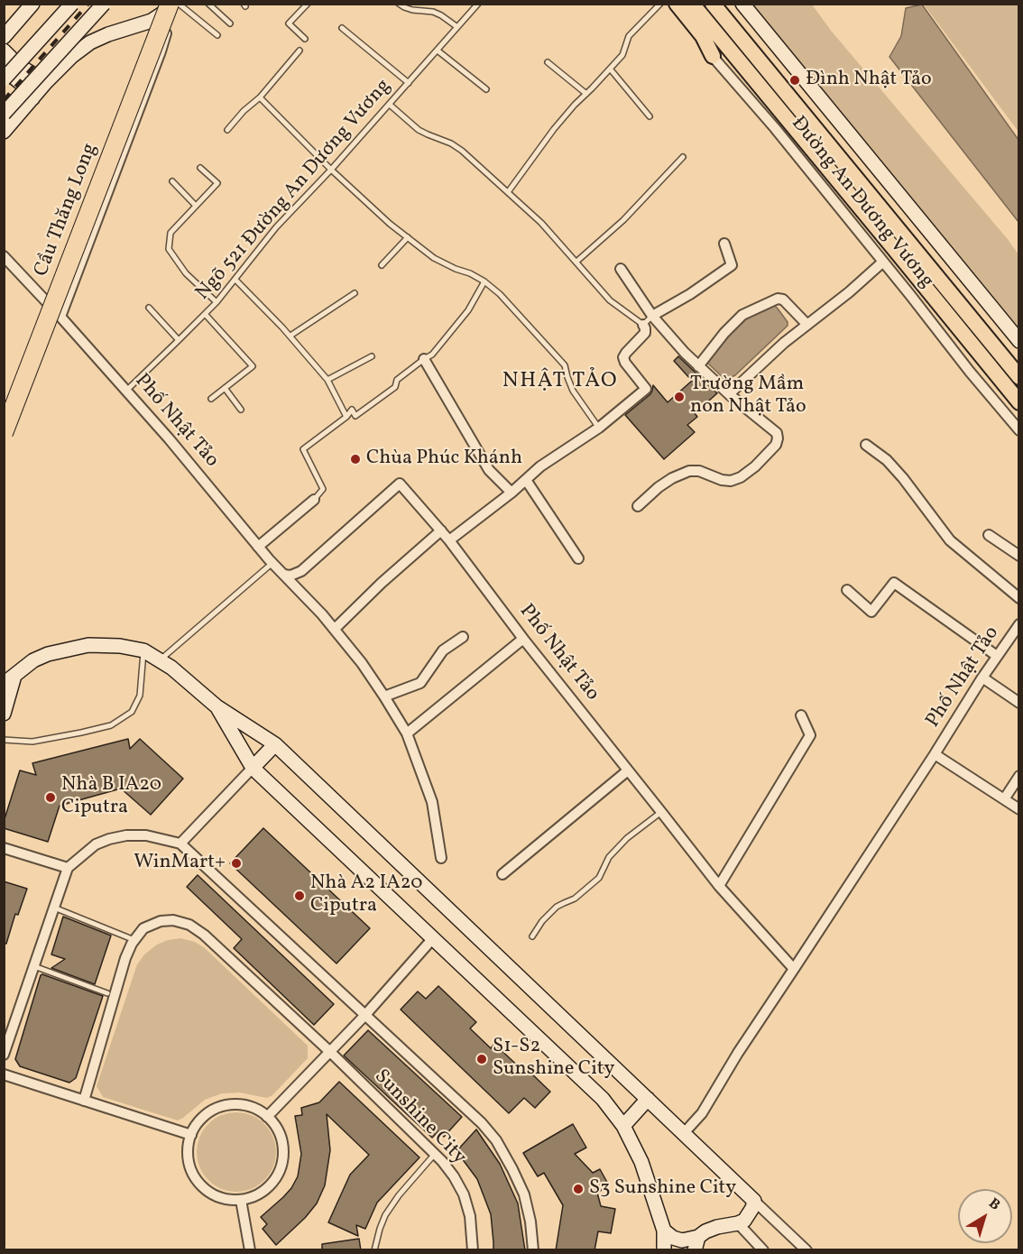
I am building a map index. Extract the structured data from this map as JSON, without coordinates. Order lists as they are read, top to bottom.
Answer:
{
  "streets": {
    "highway": ["Cầu Thăng Long"],
    "main road": ["Đường An Dương Vương"],
    "street": ["Phố Nhật Tảo", "Sunshine City"],
    "lane": ["Ngõ 521 Đường An Dương Vương"]
  },
  "crossings": [
    ["Ngõ 521 Đường An Dương Vương", "Phố Nhật Tảo"]
  ],
  "districts": ["NHẬT TẢO"],
  "places": [
    "Đình Nhật Tảo",
    "Trường Mầm non Nhật Tảo",
    "Chùa Phúc Khánh",
    "Nhà B IA20 Ciputra",
    "WinMart+",
    "Nhà A2 IA20 Ciputra",
    "S1-S2 Sunshine City",
    "S3 Sunshine City"
  ],
  "north": "top right"
}
